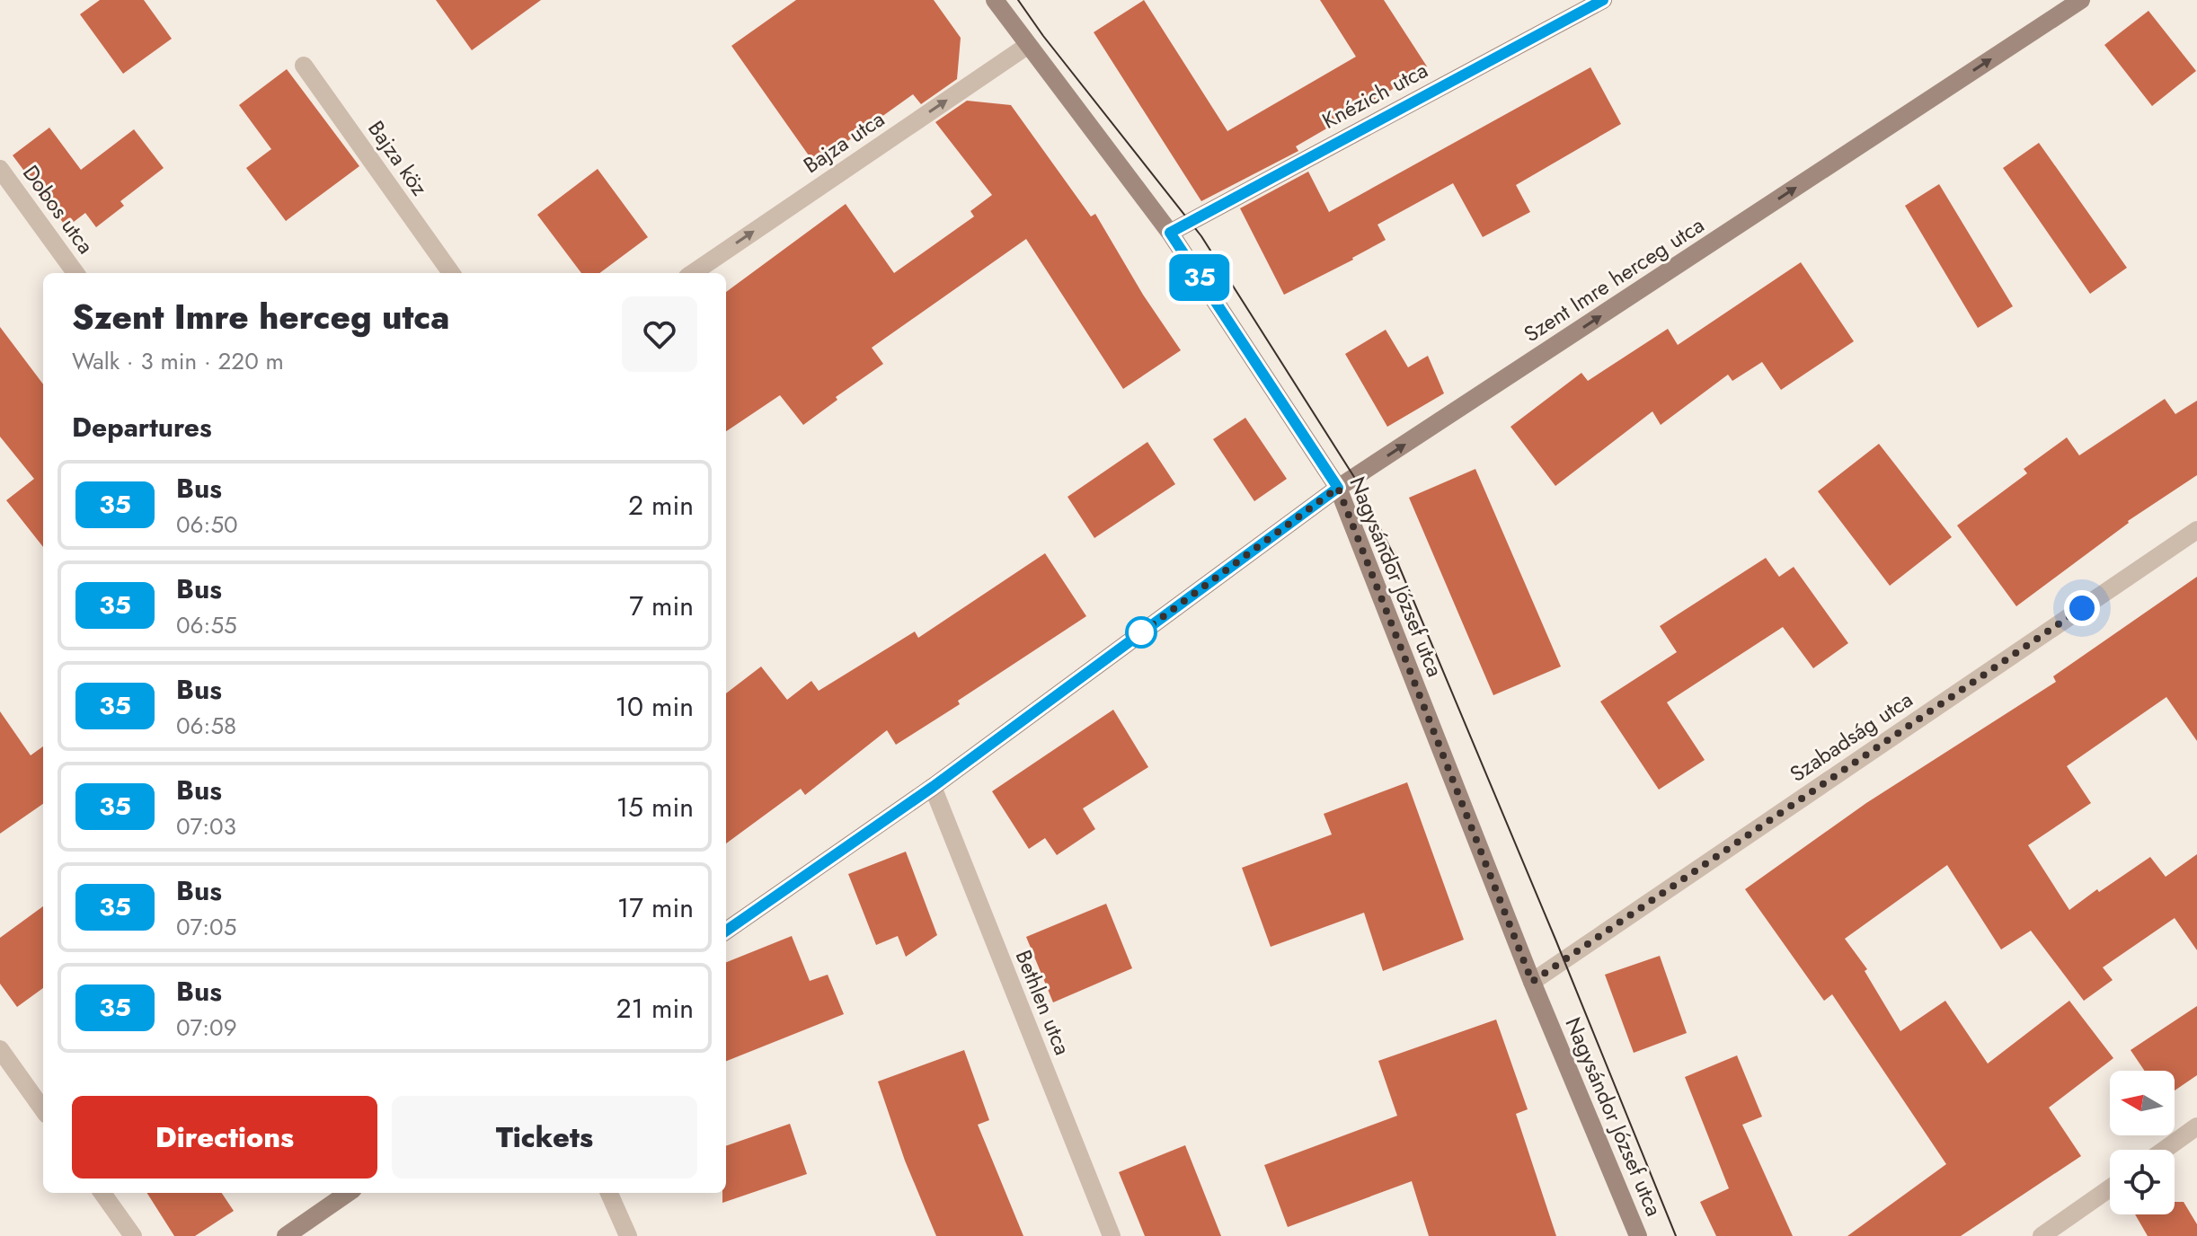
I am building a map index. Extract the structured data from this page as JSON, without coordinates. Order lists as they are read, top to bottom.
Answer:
{
  "streets": {
    "street": [
      "Knézich utca",
      "Bajza utca",
      "Bajza köz",
      "Dobos utca",
      "Szent Imre herceg utca",
      "Nagysándor József utca",
      "Szabadság utca",
      "Bethlen utca"
    ]
  },
  "crossings": [
    ["Knézich utca", "Nagysándor József utca"],
    ["Bajza utca", "Nagysándor József utca"],
    ["Szent Imre herceg utca", "Nagysándor József utca"],
    ["Szent Imre herceg utca", "Bethlen utca"],
    ["Nagysándor József utca", "Szabadság utca"]
  ],
  "one_way": ["Bajza utca", "Szent Imre herceg utca"],
  "lines": ["bus line 35"],
  "north": "left",
  "page": {
    "on_map": "35",
    "heading": [
      ["Szent Imre herceg utca", "Walk · 3 min · 220 m"],
      "Departures"
    ],
    "list": [
      {
        "mark": "35",
        "name": "Bus",
        "note": "06:50",
        "value": "2 min"
      },
      {
        "mark": "35",
        "name": "Bus",
        "note": "06:55",
        "value": "7 min"
      },
      {
        "mark": "35",
        "name": "Bus",
        "note": "06:58",
        "value": "10 min"
      },
      {
        "mark": "35",
        "name": "Bus",
        "note": "07:03",
        "value": "15 min"
      },
      {
        "mark": "35",
        "name": "Bus",
        "note": "07:05",
        "value": "17 min"
      },
      {
        "mark": "35",
        "name": "Bus",
        "note": "07:09",
        "value": "21 min"
      }
    ],
    "buttons": ["Directions", "Tickets"]
  }
}
